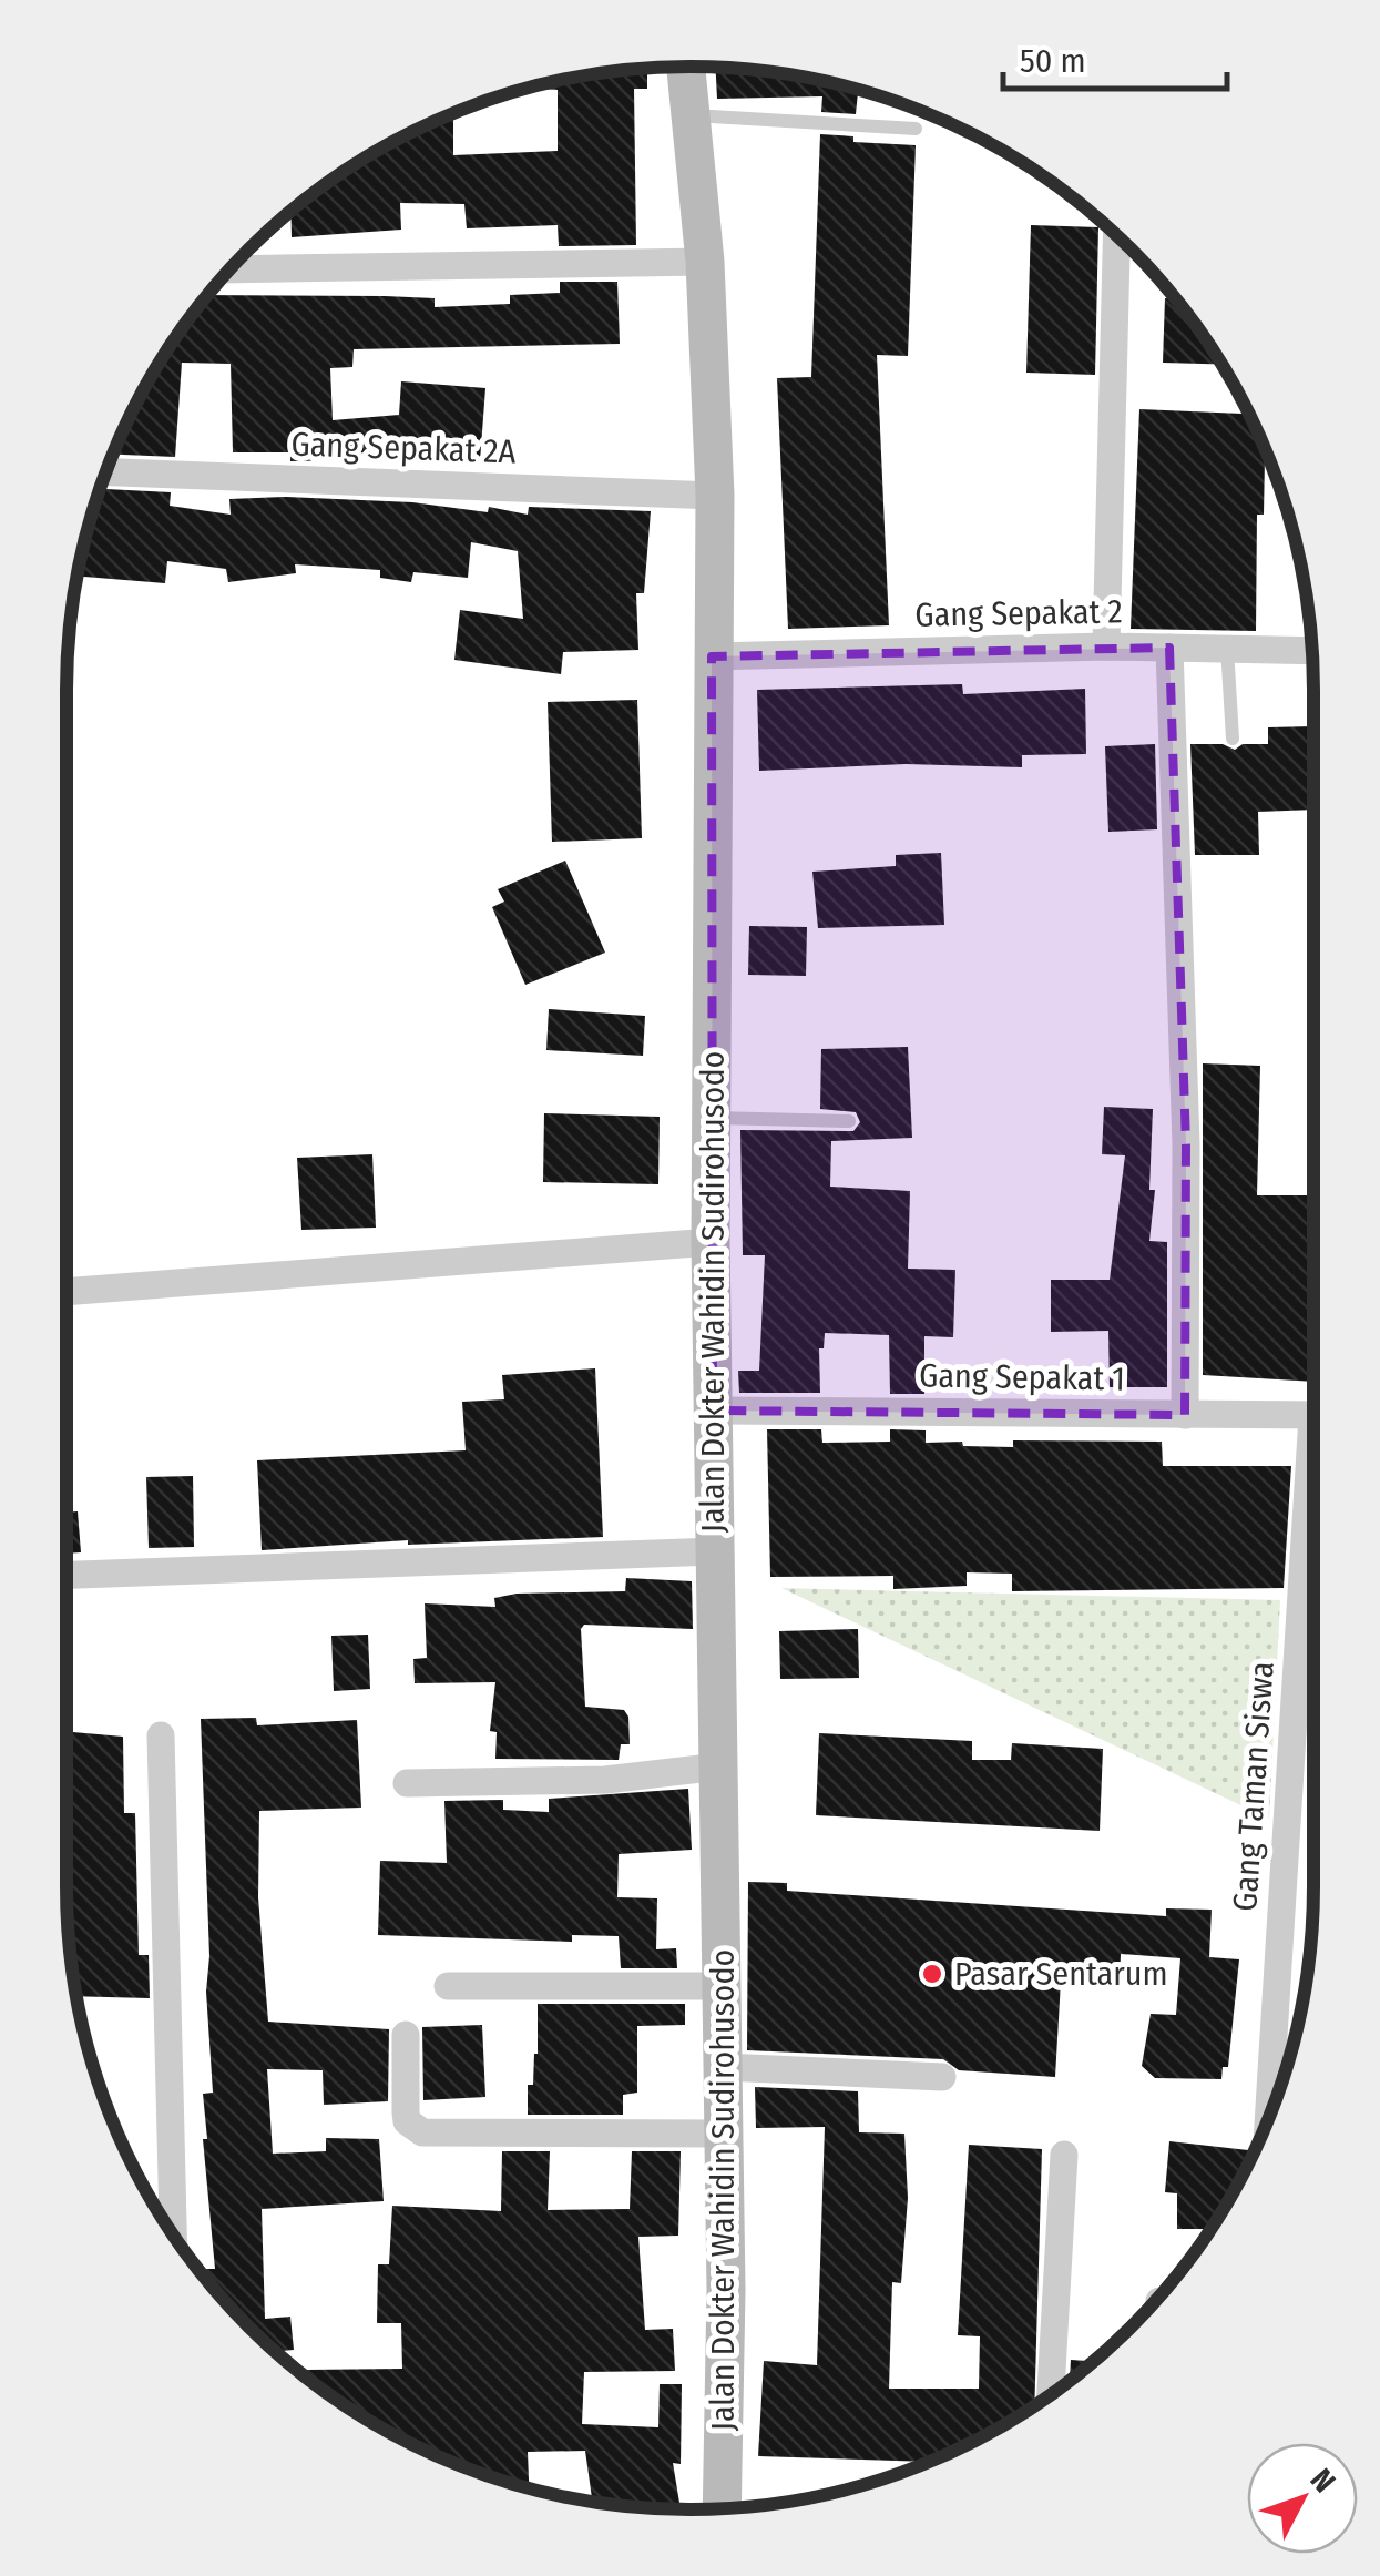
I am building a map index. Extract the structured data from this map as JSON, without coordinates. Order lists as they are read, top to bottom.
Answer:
{
  "streets": {
    "street": [
      "Gang Sepakat 2A",
      "Gang Sepakat 2",
      "Jalan Dokter Wahidin Sudirohusodo",
      "Gang Sepakat 1",
      "Gang Taman Siswa"
    ]
  },
  "crossings": [
    ["Gang Sepakat 2A", "Jalan Dokter Wahidin Sudirohusodo"],
    ["Gang Sepakat 2", "Jalan Dokter Wahidin Sudirohusodo"],
    ["Jalan Dokter Wahidin Sudirohusodo", "Gang Sepakat 1"]
  ],
  "places": ["Pasar Sentarum"],
  "scale_bar": "50 m",
  "north": "top right"
}
